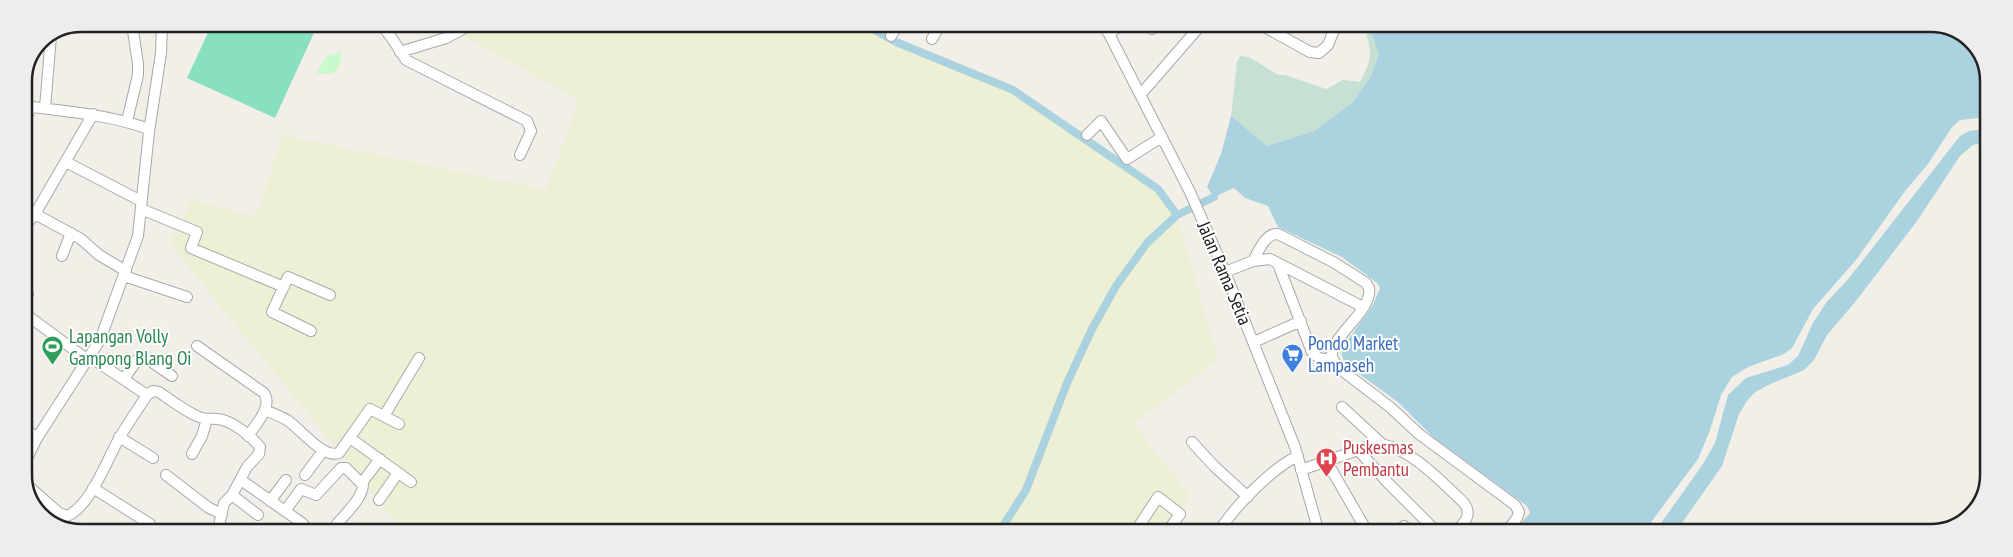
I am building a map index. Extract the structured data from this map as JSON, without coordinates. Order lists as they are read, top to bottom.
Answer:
{
  "streets": {
    "street": ["Jalan Rama Setia"]
  },
  "places": {
    "sports": ["Lapangan Volly Gampong Blang Oi"],
    "supermarket": ["Pondo Market Lampaseh"],
    "hospital": ["Puskesmas Pembantu"]
  }
}
